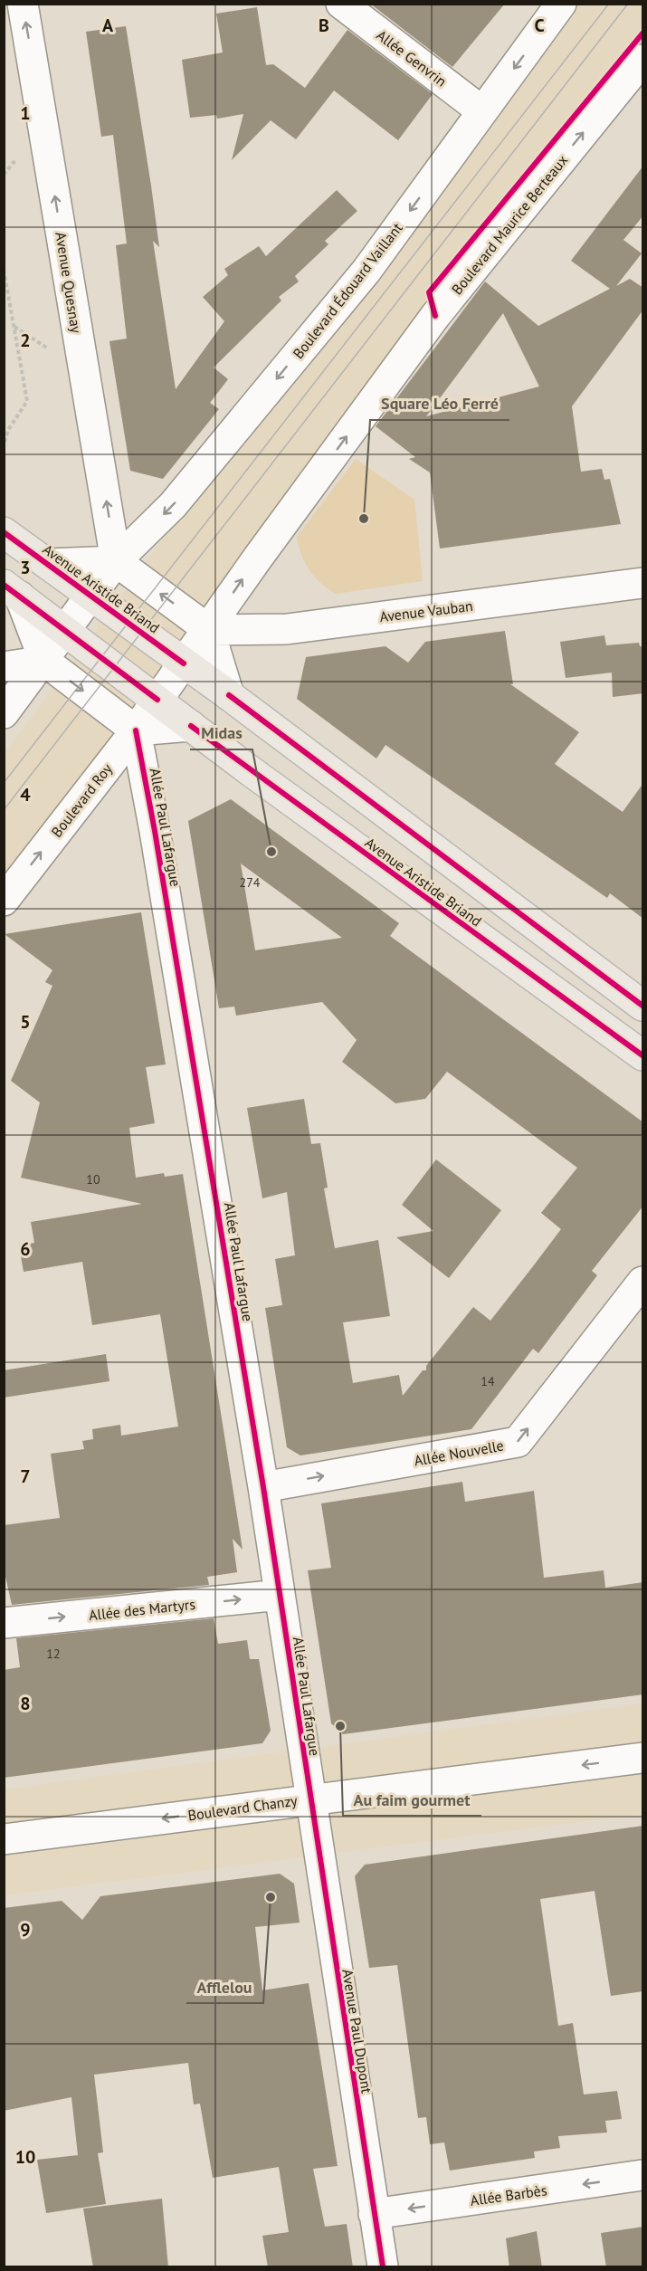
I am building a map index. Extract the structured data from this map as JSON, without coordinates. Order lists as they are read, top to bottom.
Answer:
{
  "streets": {
    "main road": ["Avenue Aristide Briand"],
    "street": [
      "Allée Genvrin",
      "Boulevard Maurice Berteaux",
      "Avenue Quesnay",
      "Boulevard Édouard Vaillant",
      "Avenue Vauban",
      "Boulevard Roy",
      "Allée Paul Lafargue",
      "Allée Nouvelle",
      "Allée des Martyrs",
      "Boulevard Chanzy",
      "Avenue Paul Dupont",
      "Allée Barbès"
    ]
  },
  "crossings": [
    ["Allée Genvrin", "Boulevard Édouard Vaillant"],
    ["Boulevard Maurice Berteaux", "Avenue Aristide Briand"],
    ["Boulevard Maurice Berteaux", "Avenue Vauban"],
    ["Boulevard Maurice Berteaux", "Boulevard Roy"],
    ["Avenue Quesnay", "Boulevard Édouard Vaillant"],
    ["Boulevard Édouard Vaillant", "Avenue Aristide Briand"],
    ["Avenue Aristide Briand", "Boulevard Roy"],
    ["Boulevard Roy", "Allée Paul Lafargue"],
    ["Allée Paul Lafargue", "Allée Nouvelle"],
    ["Allée Paul Lafargue", "Allée des Martyrs"],
    ["Allée Paul Lafargue", "Boulevard Chanzy"],
    ["Allée Paul Lafargue", "Avenue Paul Dupont"],
    ["Boulevard Chanzy", "Avenue Paul Dupont"],
    ["Avenue Paul Dupont", "Allée Barbès"]
  ],
  "one_way": [
    "Boulevard Maurice Berteaux",
    "Avenue Quesnay",
    "Boulevard Édouard Vaillant",
    "Boulevard Roy",
    "Allée Nouvelle",
    "Allée des Martyrs",
    "Boulevard Chanzy",
    "Allée Barbès"
  ],
  "places": [
    "Square Léo Ferré",
    "Midas",
    "Au faim gourmet",
    "Afflelou"
  ],
  "house_numbers": [
    "274",
    "10",
    "14",
    "12"
  ],
  "grid": {
    "columns": ["A", "B", "C"],
    "rows": [
      "1",
      "2",
      "3",
      "4",
      "5",
      "6",
      "7",
      "8",
      "9",
      "10"
    ]
  }
}
